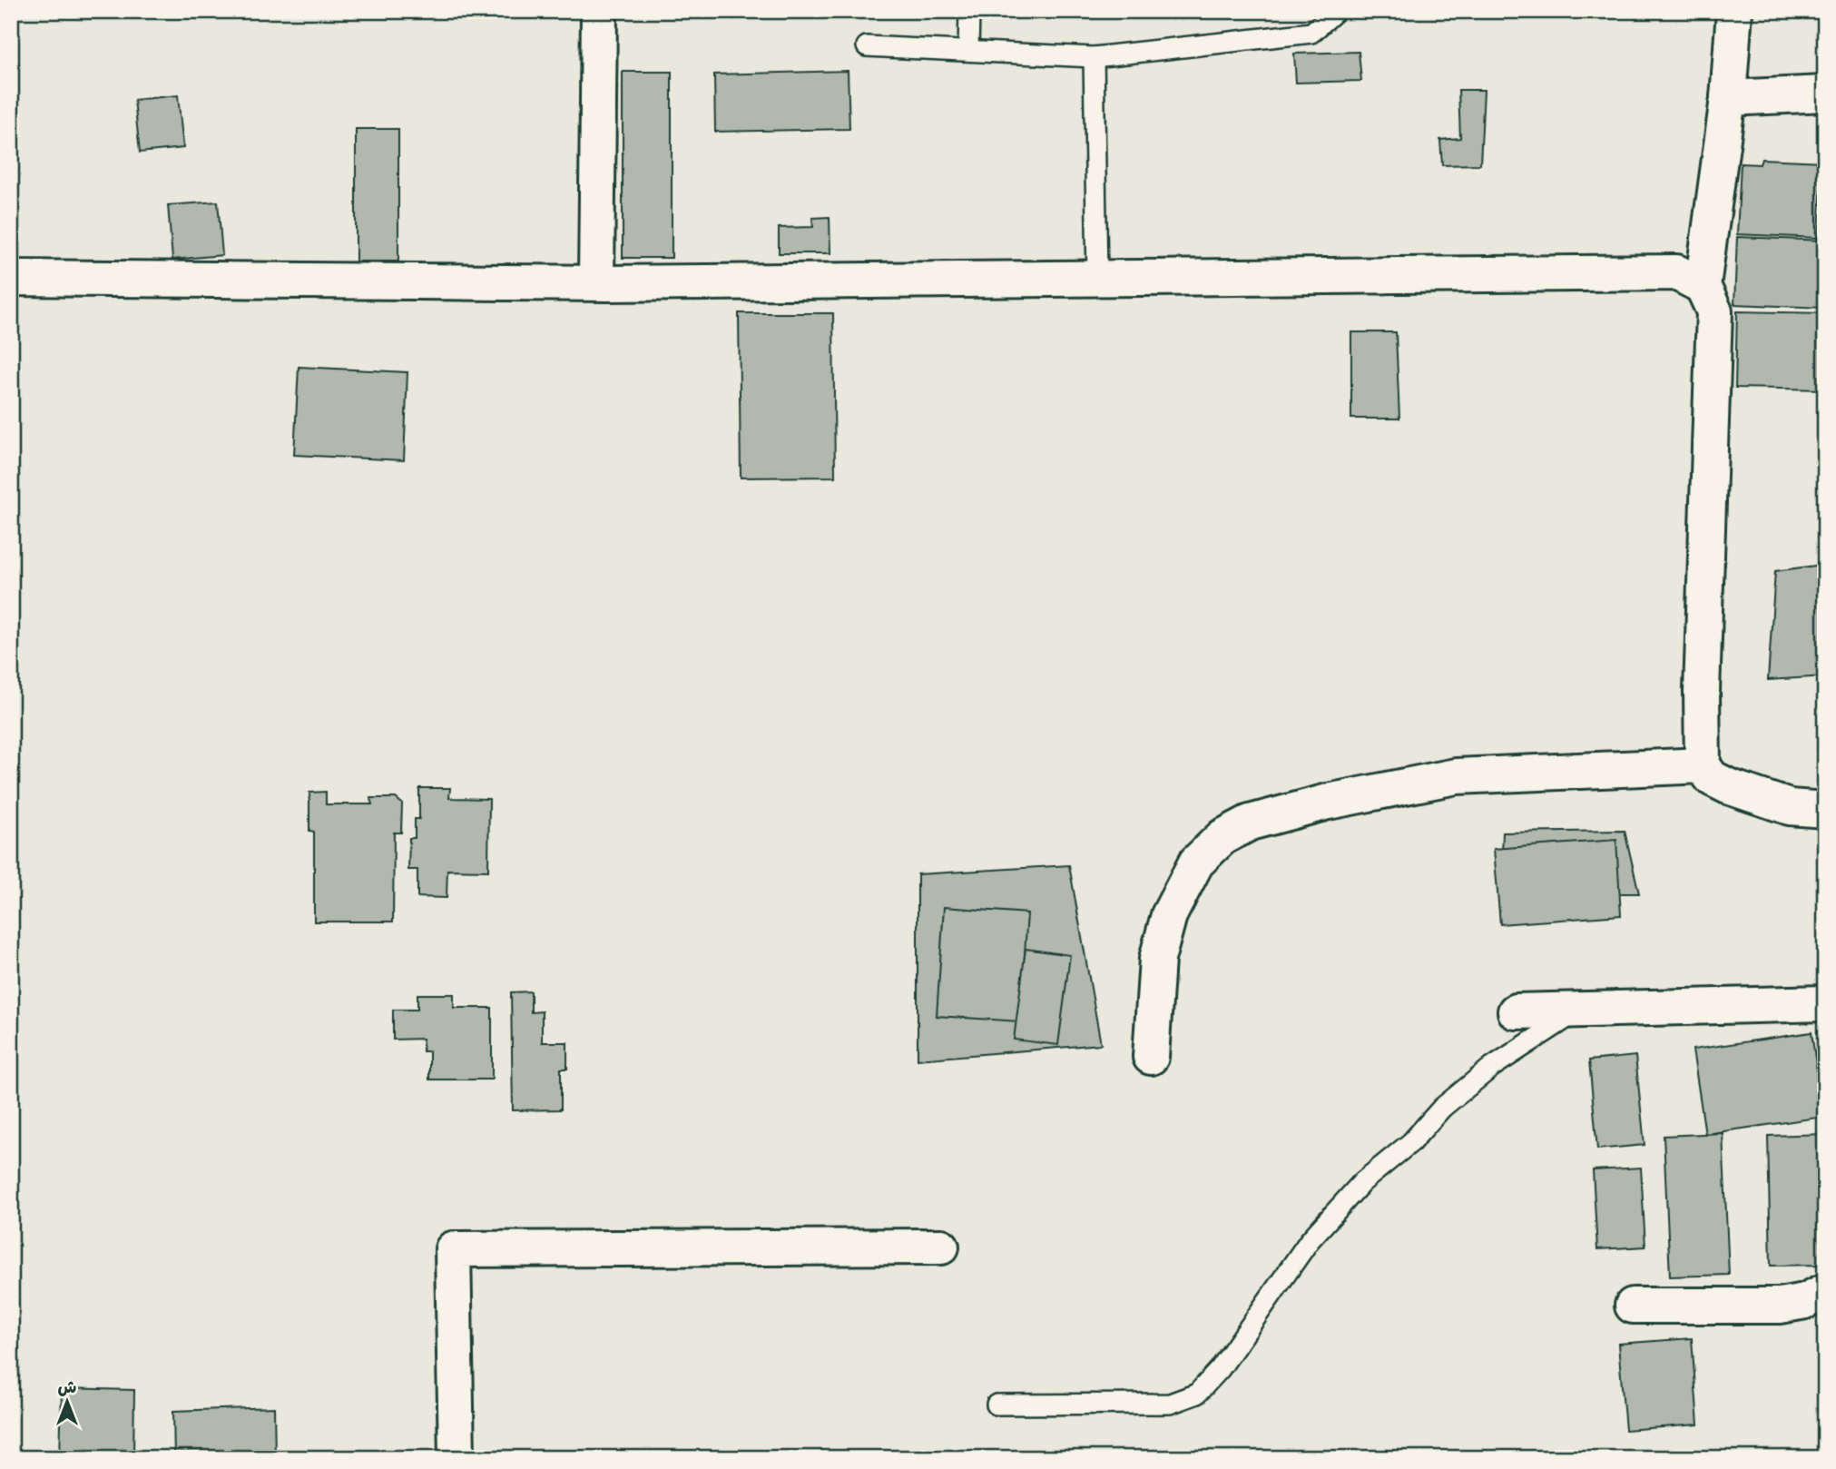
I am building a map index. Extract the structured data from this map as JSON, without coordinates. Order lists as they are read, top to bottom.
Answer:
{
  "north": "top"
}
